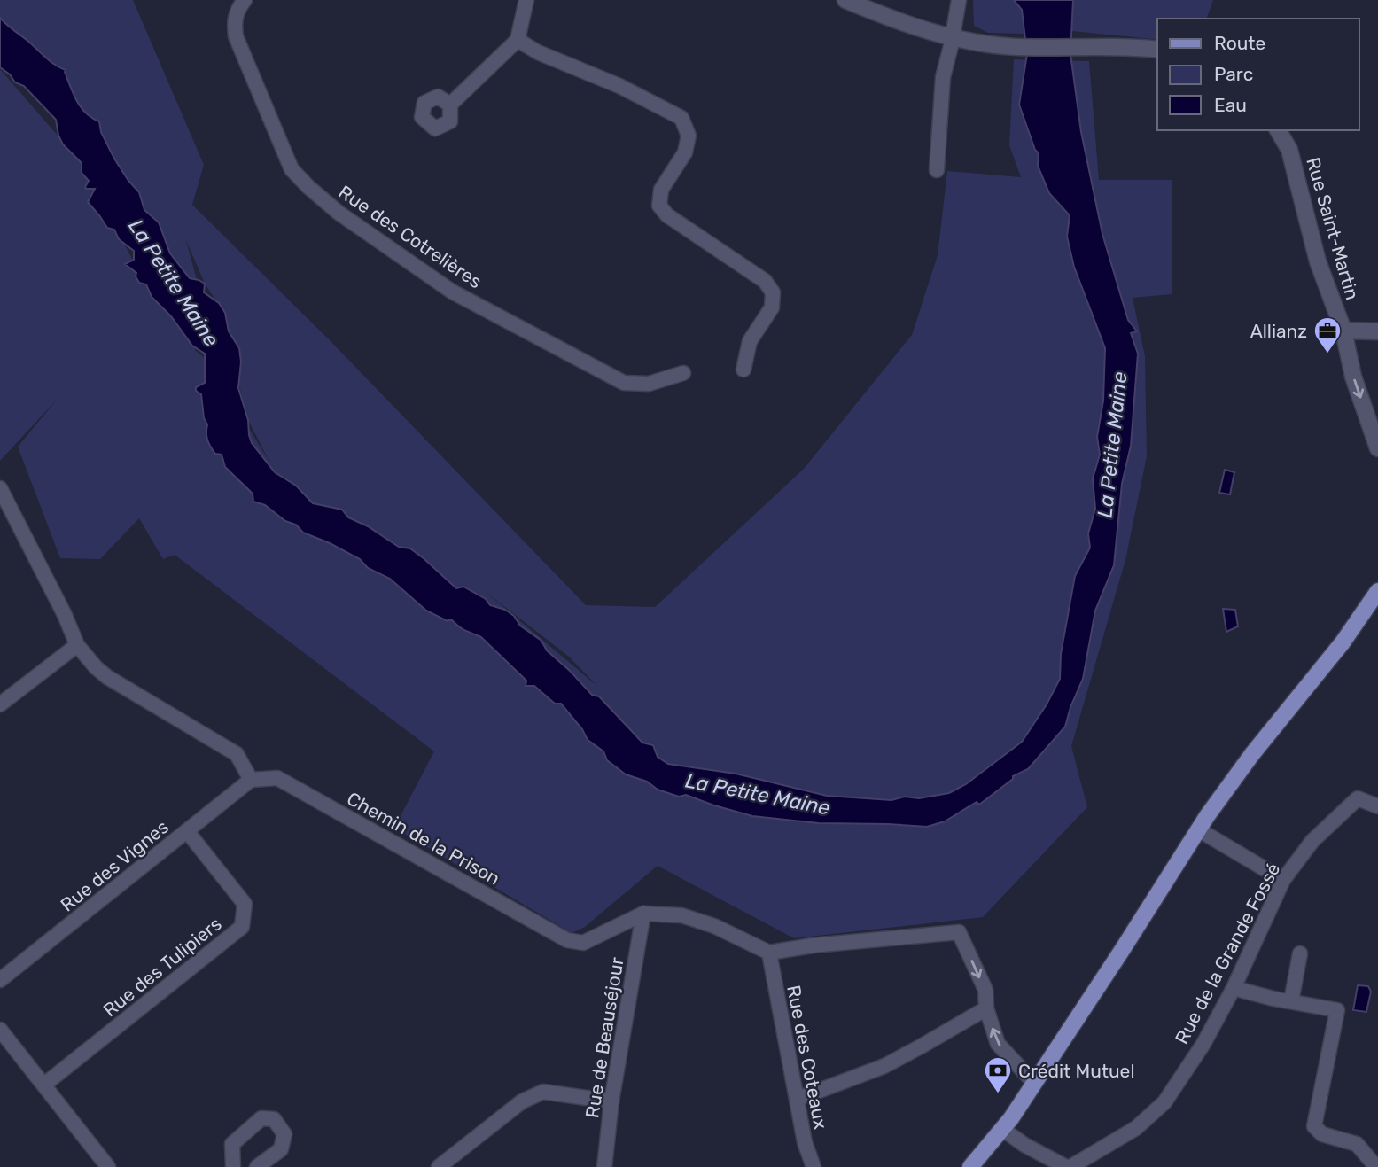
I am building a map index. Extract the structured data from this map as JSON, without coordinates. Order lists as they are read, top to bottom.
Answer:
{
  "streets": {
    "main road": ["Rue Saint-Martin"],
    "street": [
      "Rue des Cotrelières",
      "Chemin de la Prison",
      "Rue des Vignes",
      "Rue de la Grande Fossé",
      "Rue des Tulipiers",
      "Rue de Beauséjour",
      "Rue des Coteaux"
    ]
  },
  "crossings": [
    ["Chemin de la Prison", "Rue des Vignes"],
    ["Chemin de la Prison", "Rue de Beauséjour"],
    ["Chemin de la Prison", "Rue des Coteaux"],
    ["Rue des Vignes", "Rue des Tulipiers"]
  ],
  "one_way": ["Rue Saint-Martin"],
  "water": ["La Petite Maine"],
  "places": {
    "office": ["Allianz"],
    "bank": ["Crédit Mutuel"]
  },
  "legend": ["Route", "Parc", "Eau"]
}
